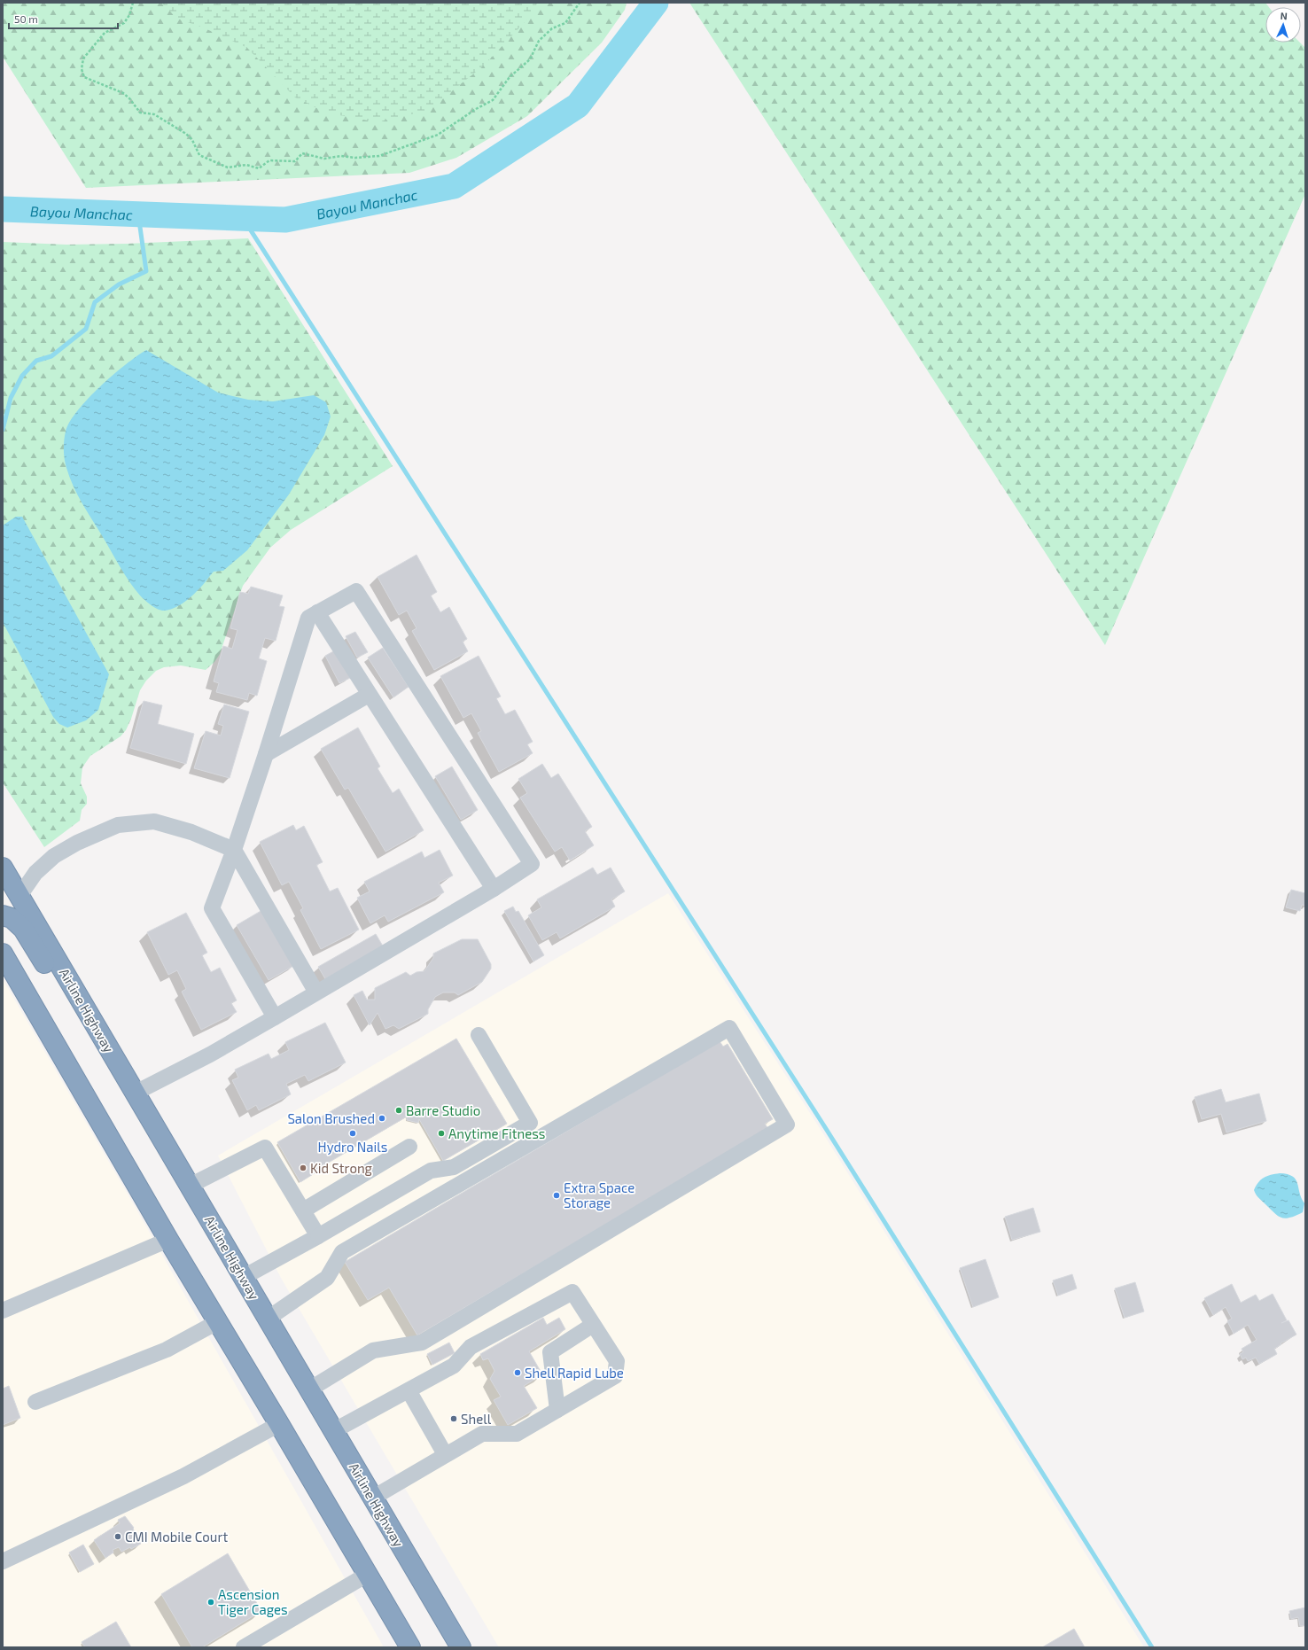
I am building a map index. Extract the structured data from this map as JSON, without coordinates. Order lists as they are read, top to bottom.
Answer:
{
  "streets": {
    "highway": ["Airline Highway"]
  },
  "water": ["Bayou Manchac"],
  "places": [
    "Barre Studio",
    "Salon Brushed",
    "Hydro Nails",
    "Anytime Fitness",
    "Kid Strong",
    "Extra Space Storage",
    "Shell Rapid Lube",
    "Shell",
    "CMI Mobile Court",
    "Ascension Tiger Cages"
  ],
  "scale_bar": "50 m",
  "north": "top"
}
